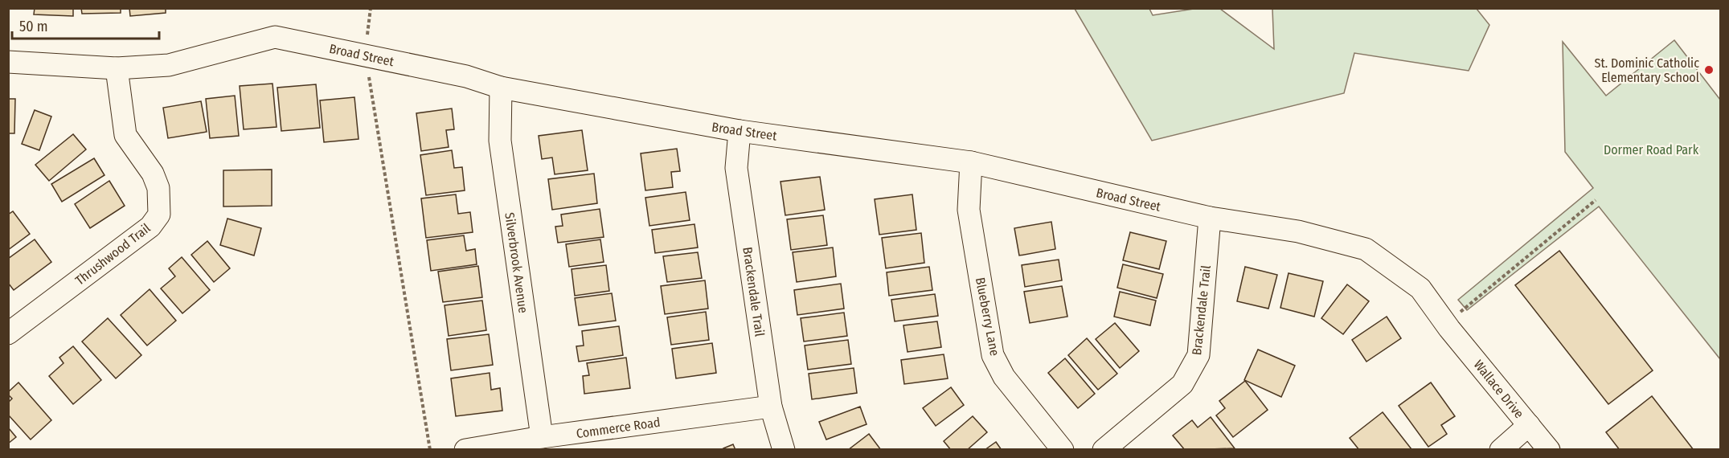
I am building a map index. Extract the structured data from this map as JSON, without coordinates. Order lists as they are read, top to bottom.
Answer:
{
  "streets": {
    "street": [
      "Broad Street",
      "Thrushwood Trail",
      "Silverbrook Avenue",
      "Brackendale Trail",
      "Blueberry Lane",
      "Wallace Drive",
      "Commerce Road"
    ]
  },
  "crossings": [
    ["Broad Street", "Thrushwood Trail"],
    ["Broad Street", "Silverbrook Avenue"],
    ["Broad Street", "Brackendale Trail"],
    ["Broad Street", "Blueberry Lane"],
    ["Broad Street", "Wallace Drive"],
    ["Silverbrook Avenue", "Commerce Road"],
    ["Brackendale Trail", "Commerce Road"]
  ],
  "parks": ["Dormer Road Park"],
  "places": ["St. Dominic Catholic Elementary School"],
  "scale_bar": "50 m"
}
